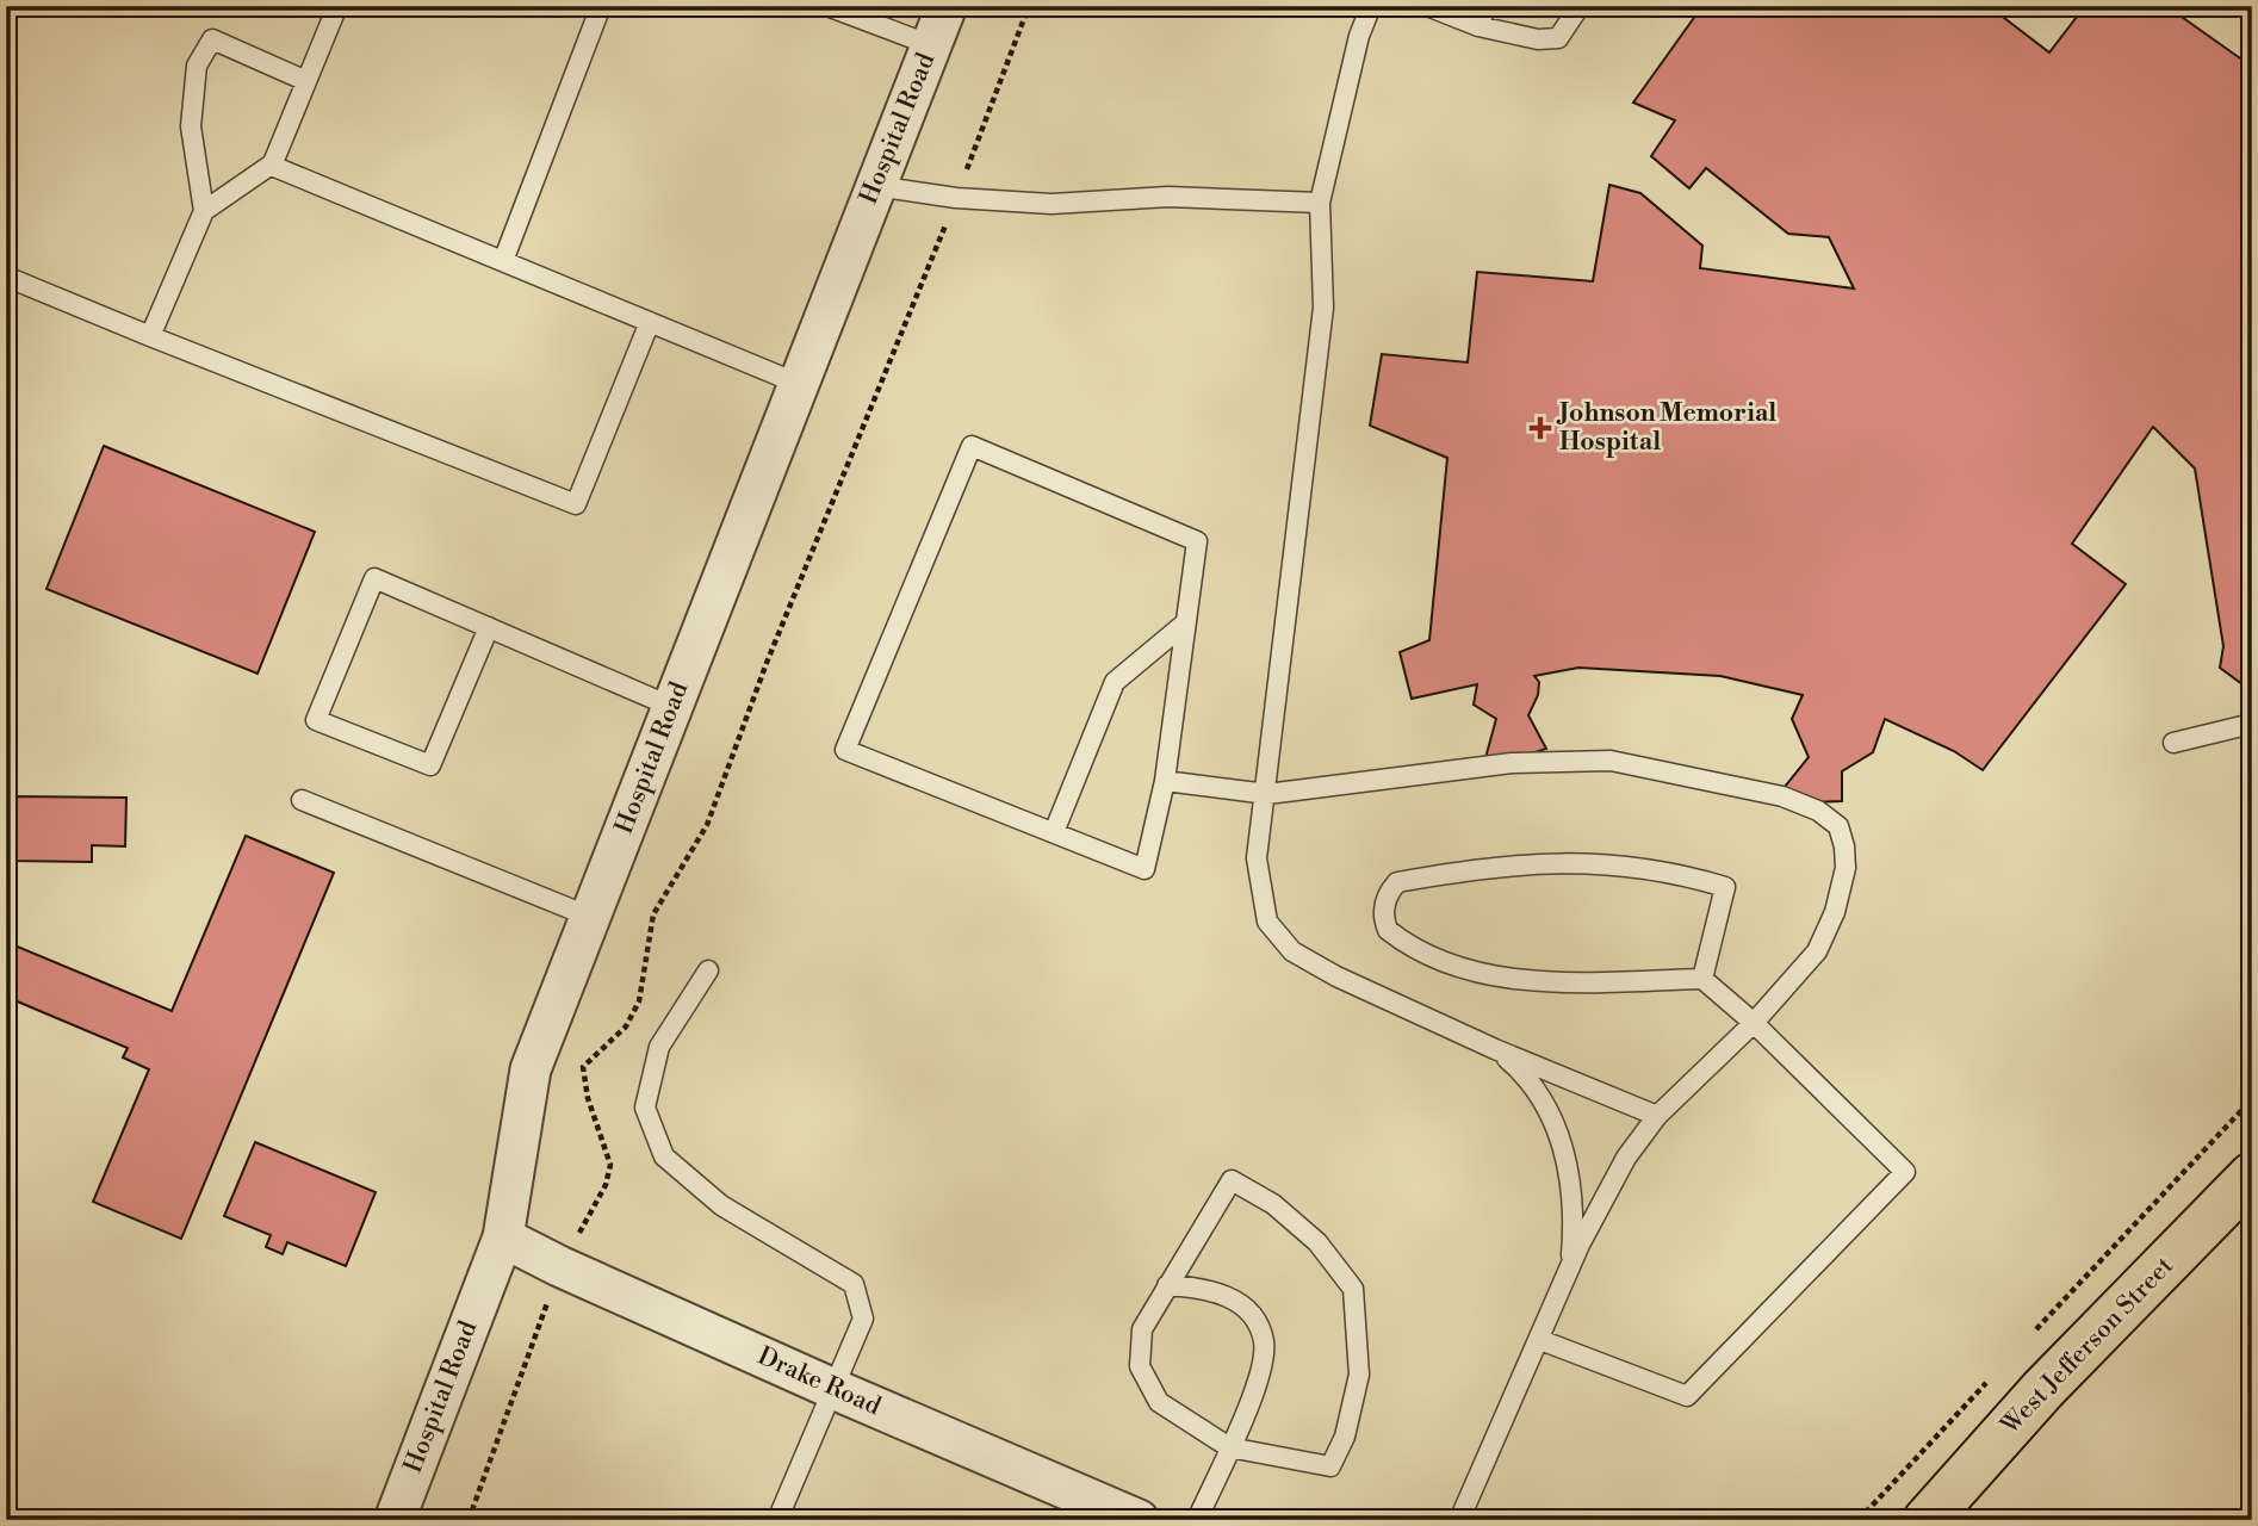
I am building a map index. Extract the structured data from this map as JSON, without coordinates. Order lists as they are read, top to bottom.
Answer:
{
  "streets": {
    "main road": ["West Jefferson Street"],
    "street": ["Hospital Road", "Drake Road"]
  },
  "crossings": [
    ["Hospital Road", "Drake Road"]
  ],
  "places": {
    "health": ["Johnson Memorial Hospital"]
  }
}
